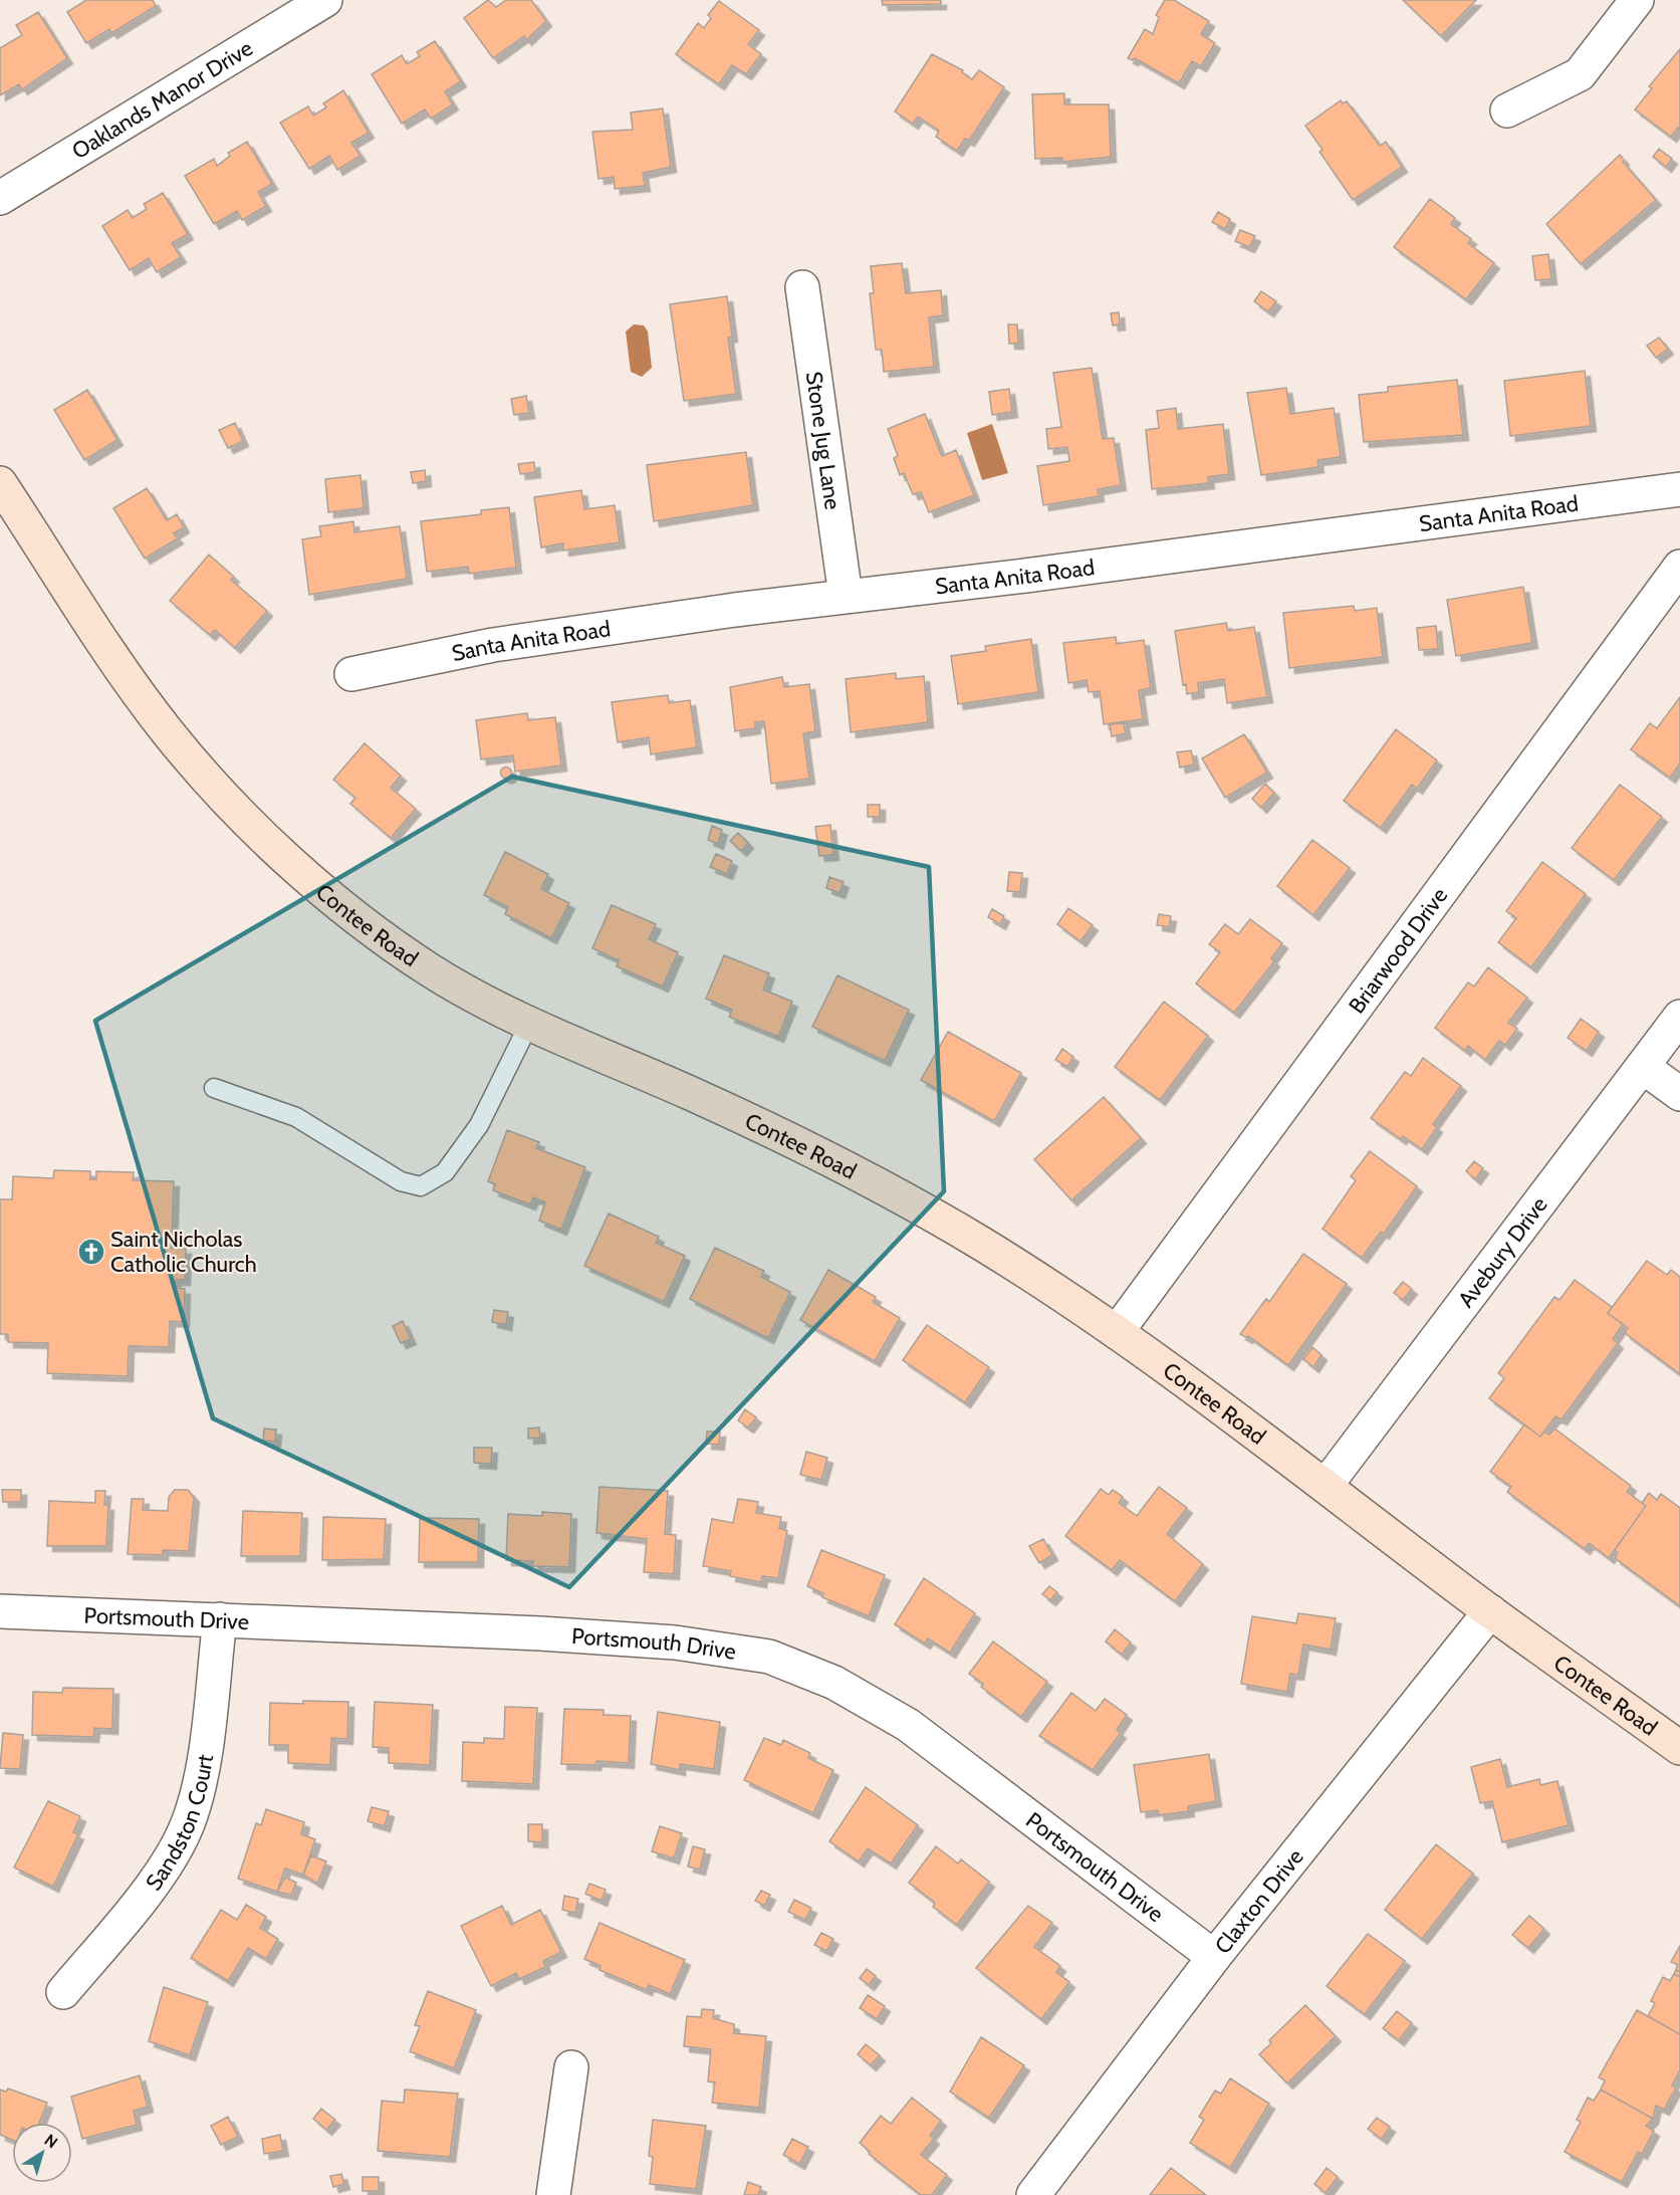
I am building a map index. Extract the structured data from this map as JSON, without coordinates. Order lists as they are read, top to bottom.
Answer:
{
  "streets": {
    "street": [
      "Oaklands Manor Drive",
      "Stone Jug Lane",
      "Santa Anita Road",
      "Contee Road",
      "Briarwood Drive",
      "Avebury Drive",
      "Portsmouth Drive",
      "Sandston Court",
      "Claxton Drive"
    ]
  },
  "crossings": [
    ["Stone Jug Lane", "Santa Anita Road"],
    ["Contee Road", "Briarwood Drive"],
    ["Contee Road", "Avebury Drive"],
    ["Contee Road", "Claxton Drive"],
    ["Portsmouth Drive", "Sandston Court"],
    ["Portsmouth Drive", "Claxton Drive"]
  ],
  "places": {
    "church": ["Saint Nicholas Catholic Church"]
  },
  "north": "top right"
}
